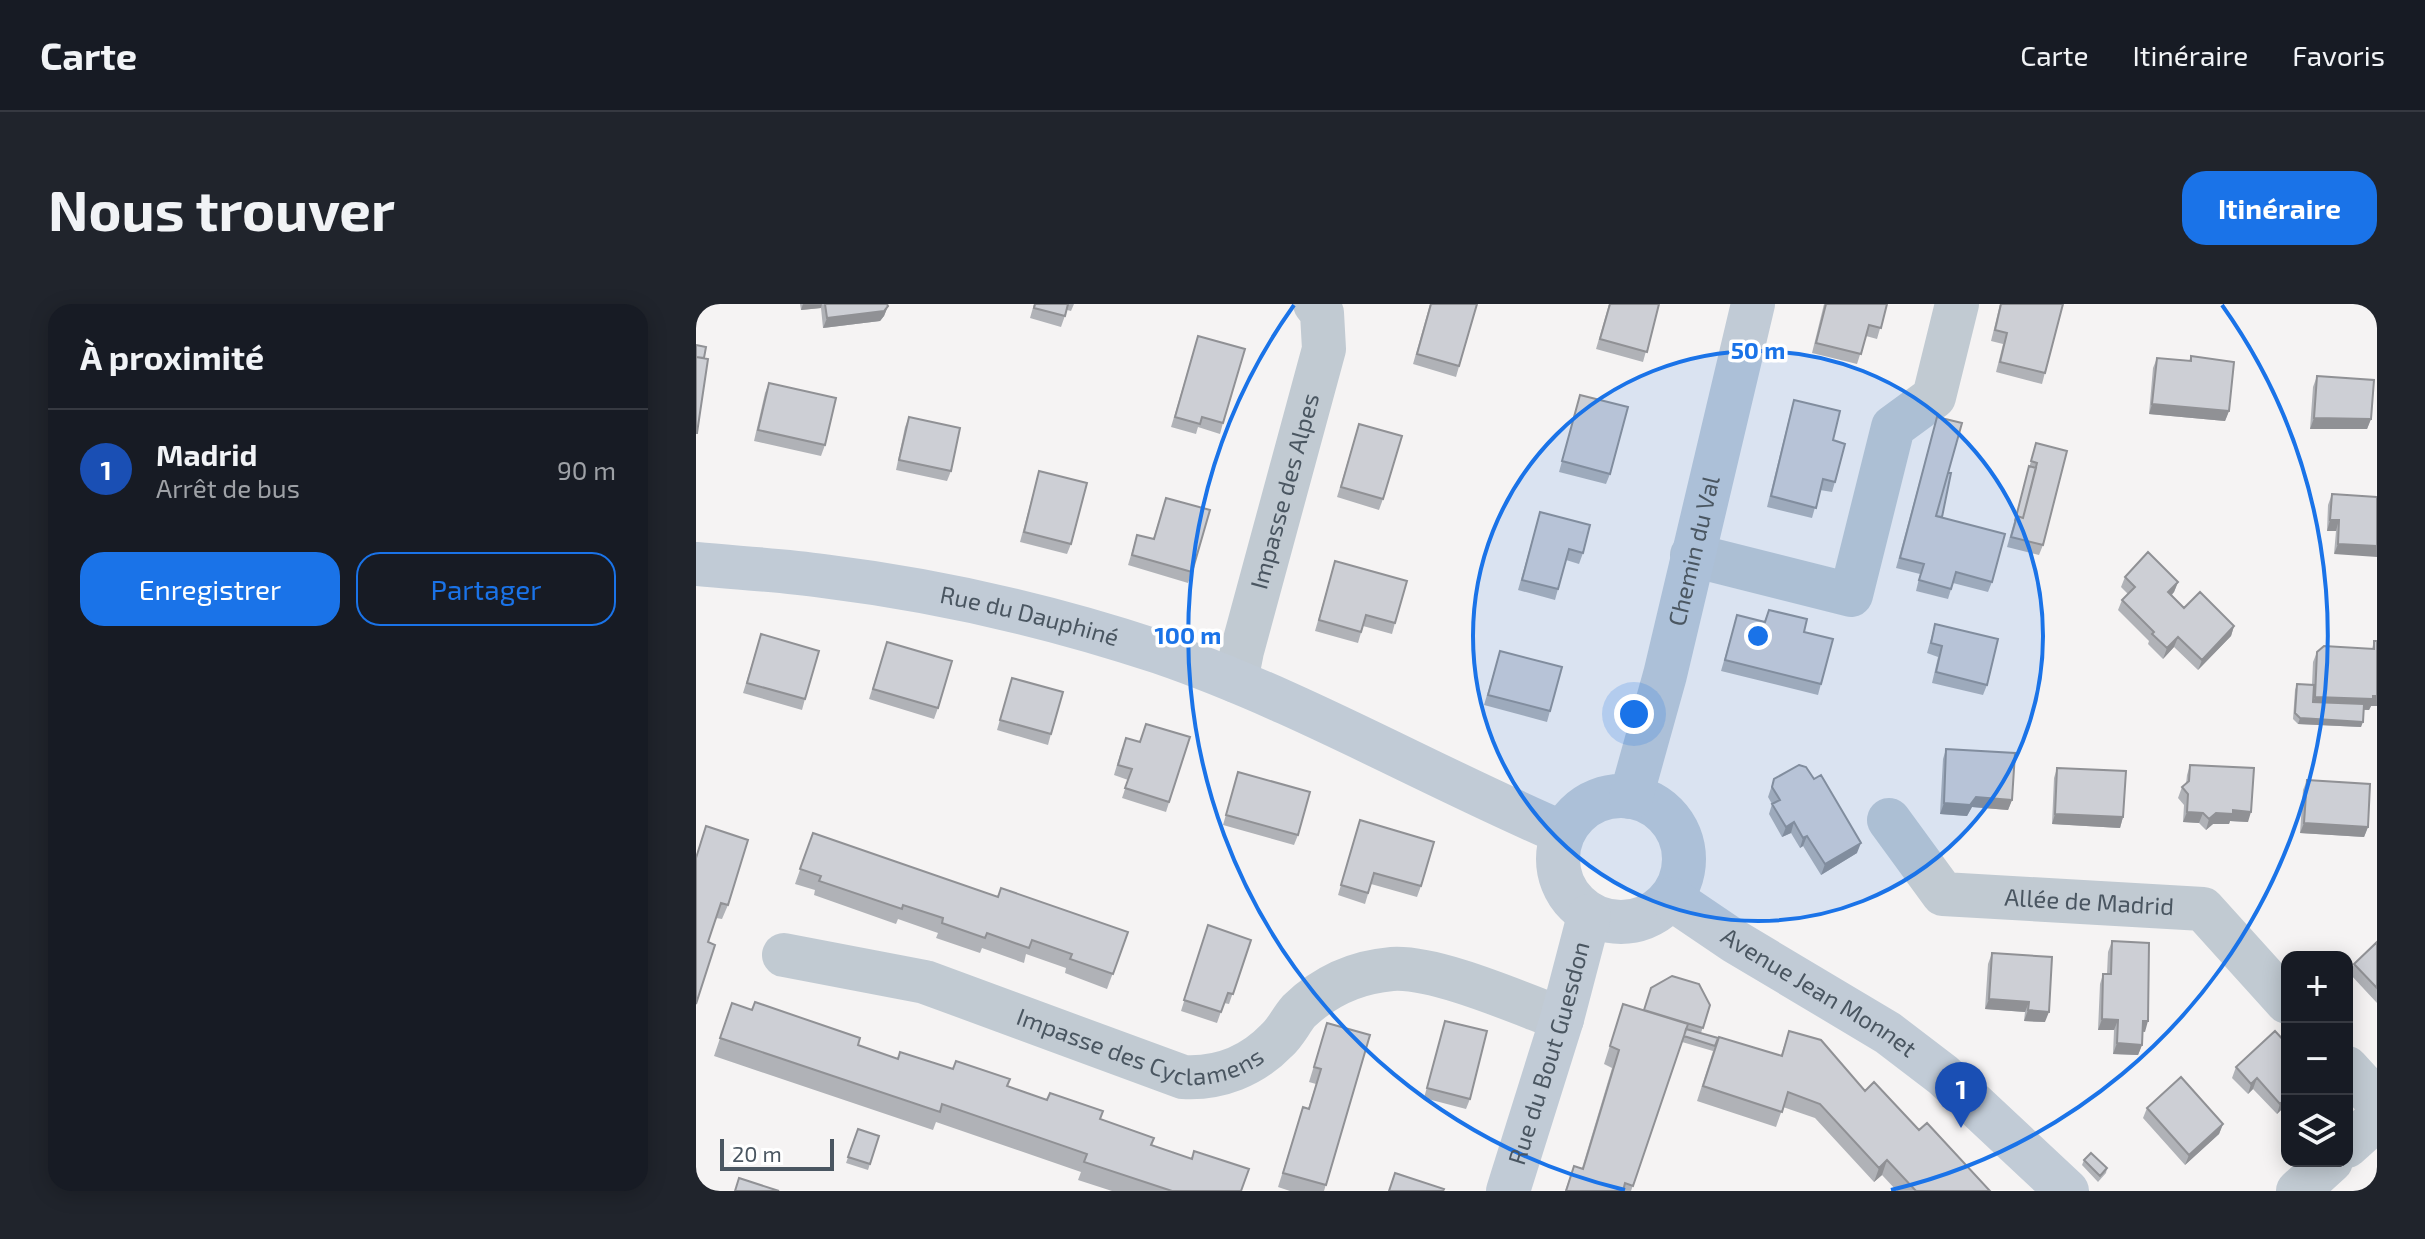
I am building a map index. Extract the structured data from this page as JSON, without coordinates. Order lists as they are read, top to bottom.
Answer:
{
  "streets": {
    "street": [
      "Impasse des Alpes",
      "Chemin du Val",
      "Rue du Dauphiné",
      "Allée de Madrid",
      "Avenue Jean Monnet",
      "Impasse des Cyclamens",
      "Rue du Bout Guesdon"
    ]
  },
  "crossings": [
    ["Impasse des Alpes", "Rue du Dauphiné"],
    ["Chemin du Val", "Rue du Dauphiné"],
    ["Chemin du Val", "Avenue Jean Monnet"],
    ["Chemin du Val", "Rue du Bout Guesdon"],
    ["Rue du Dauphiné", "Avenue Jean Monnet"],
    ["Rue du Dauphiné", "Rue du Bout Guesdon"],
    ["Avenue Jean Monnet", "Rue du Bout Guesdon"],
    ["Impasse des Cyclamens", "Rue du Bout Guesdon"]
  ],
  "scale_bar": "20 m",
  "page": {
    "header": "Carte",
    "nav": ["Carte", "Itinéraire", "Favoris"],
    "buttons": [
      "Itinéraire",
      ["Enregistrer", "Partager"]
    ],
    "title": "Nous trouver",
    "heading": "À proximité",
    "list": [
      {
        "mark": "1",
        "name": "Madrid",
        "note": "Arrêt de bus",
        "value": "90 m"
      }
    ],
    "map_buttons": ["+", "−"],
    "pins": "1",
    "scale": "20 m"
  },
  "rings": ["50 m", "100 m"]
}
